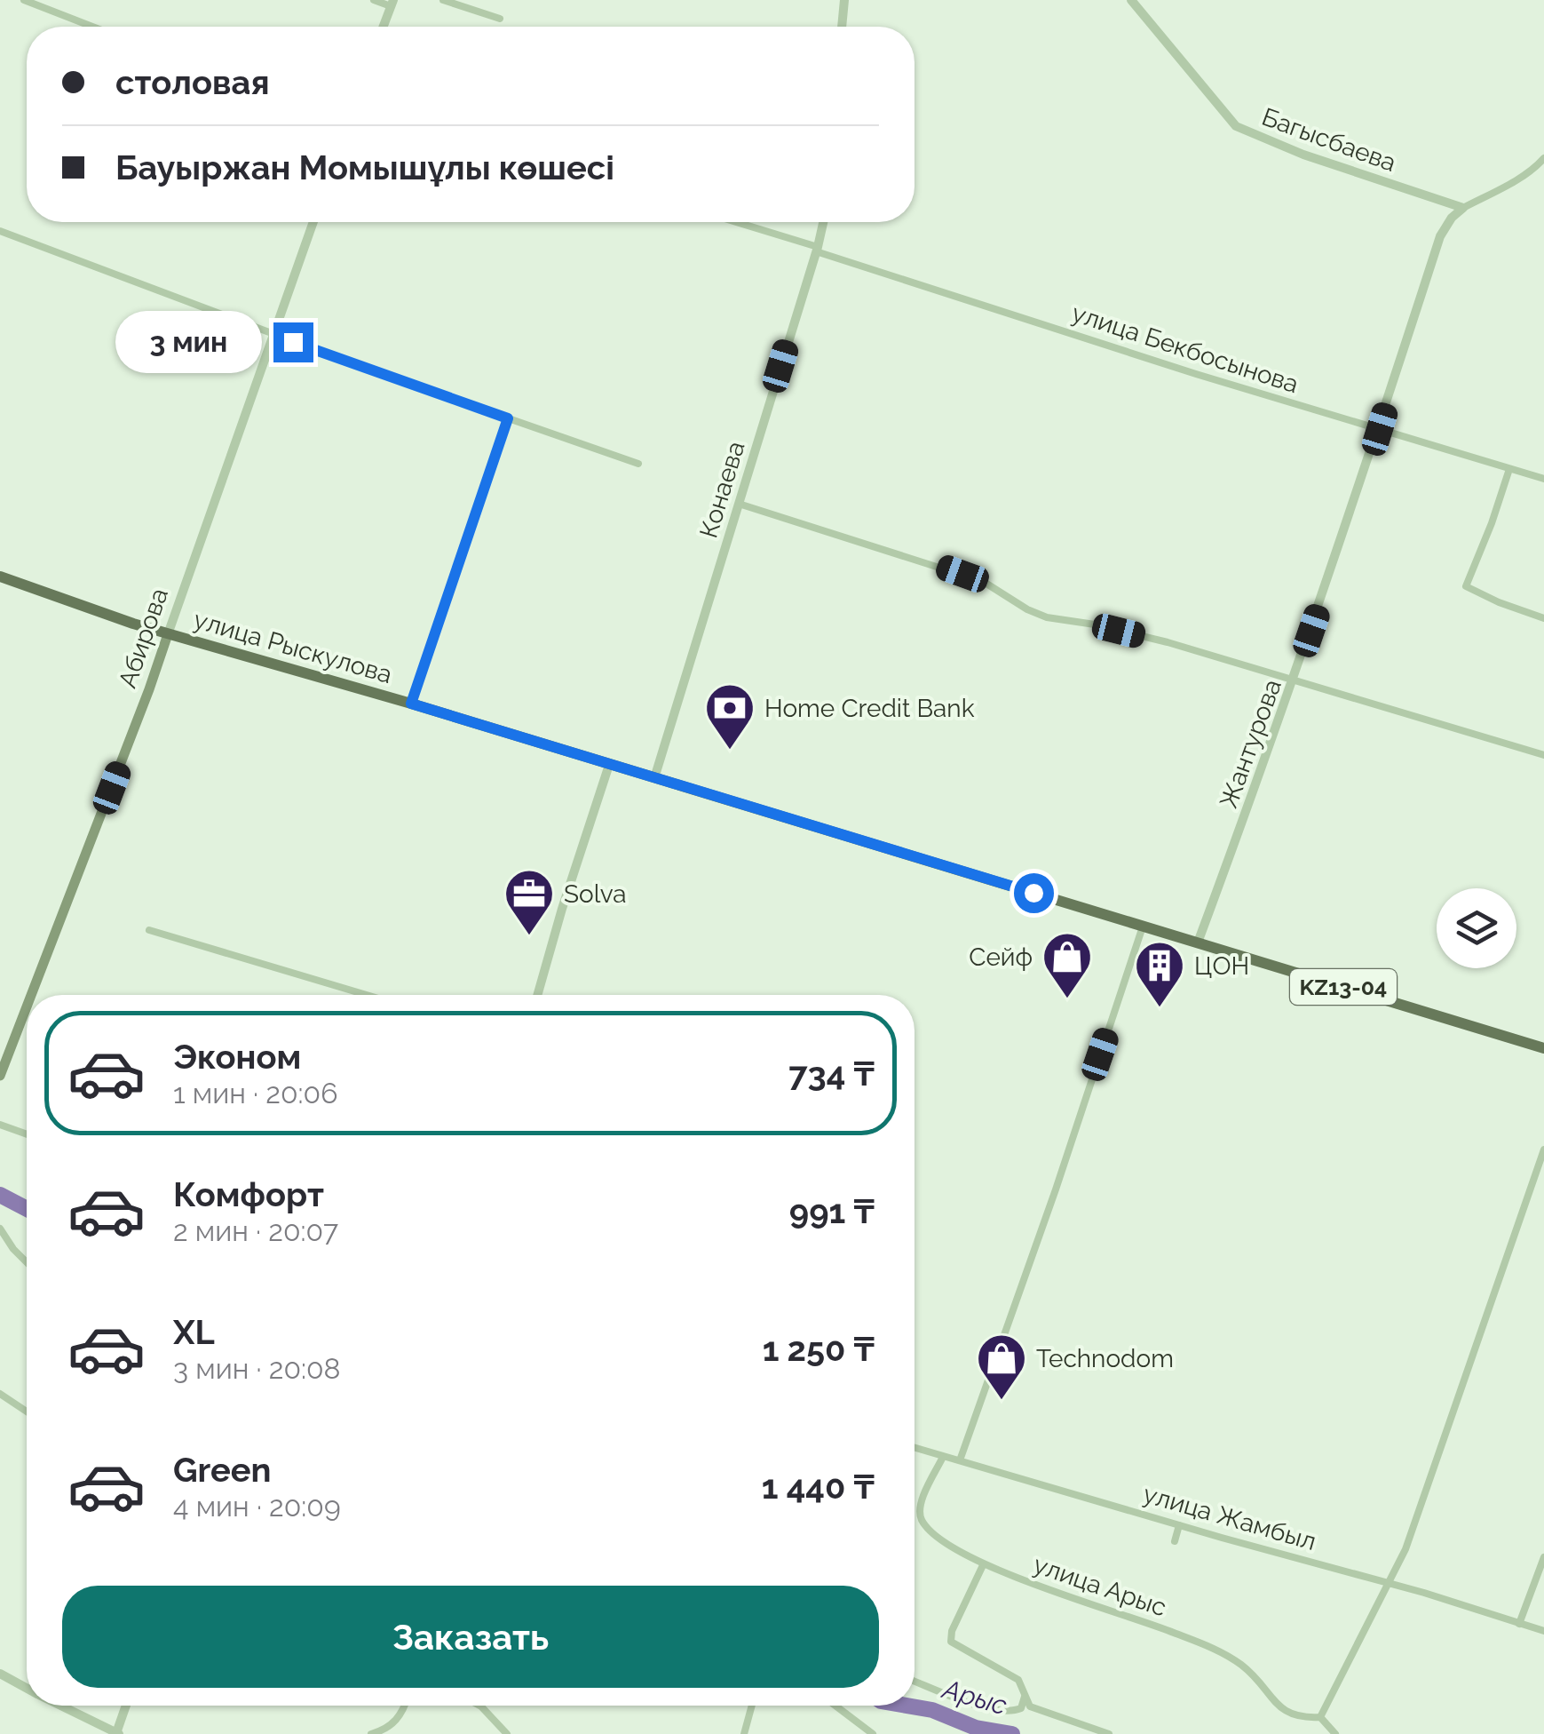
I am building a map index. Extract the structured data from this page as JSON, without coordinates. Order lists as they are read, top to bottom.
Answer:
{
  "streets": {
    "main road": ["Абирова", "улица Рыскулова", "KZ13-04"],
    "street": [
      "Багысбаева",
      "улица Бекбосынова",
      "Конаева",
      "Жантурова",
      "улица Жамбыл",
      "улица Арыс"
    ]
  },
  "crossings": [
    ["Багысбаева", "Жантурова"],
    ["улица Бекбосынова", "Конаева"],
    ["улица Бекбосынова", "Жантурова"],
    ["Конаева", "улица Рыскулова"],
    ["Абирова", "улица Рыскулова"],
    ["улица Рыскулова", "Жантурова"],
    ["улица Жамбыл", "улица Арыс"]
  ],
  "water": ["Арыс"],
  "places": {
    "bank": ["Home Credit Bank"],
    "office": ["Solva"],
    "shop": ["Сейф", "Technodom"],
    "building": ["ЦОН"]
  },
  "page": {
    "banner": ["столовая", "Бауыржан Момышұлы көшесі"],
    "bubble": "3 мин",
    "list": [
      {
        "name": "Эконом",
        "note": "1 мин · 20:06",
        "value": "734 ₸"
      },
      {
        "name": "Комфорт",
        "note": "2 мин · 20:07",
        "value": "991 ₸"
      },
      {
        "name": "XL",
        "note": "3 мин · 20:08",
        "value": "1 250 ₸"
      },
      {
        "name": "Green",
        "note": "4 мин · 20:09",
        "value": "1 440 ₸"
      }
    ],
    "buttons": "Заказать"
  }
}
